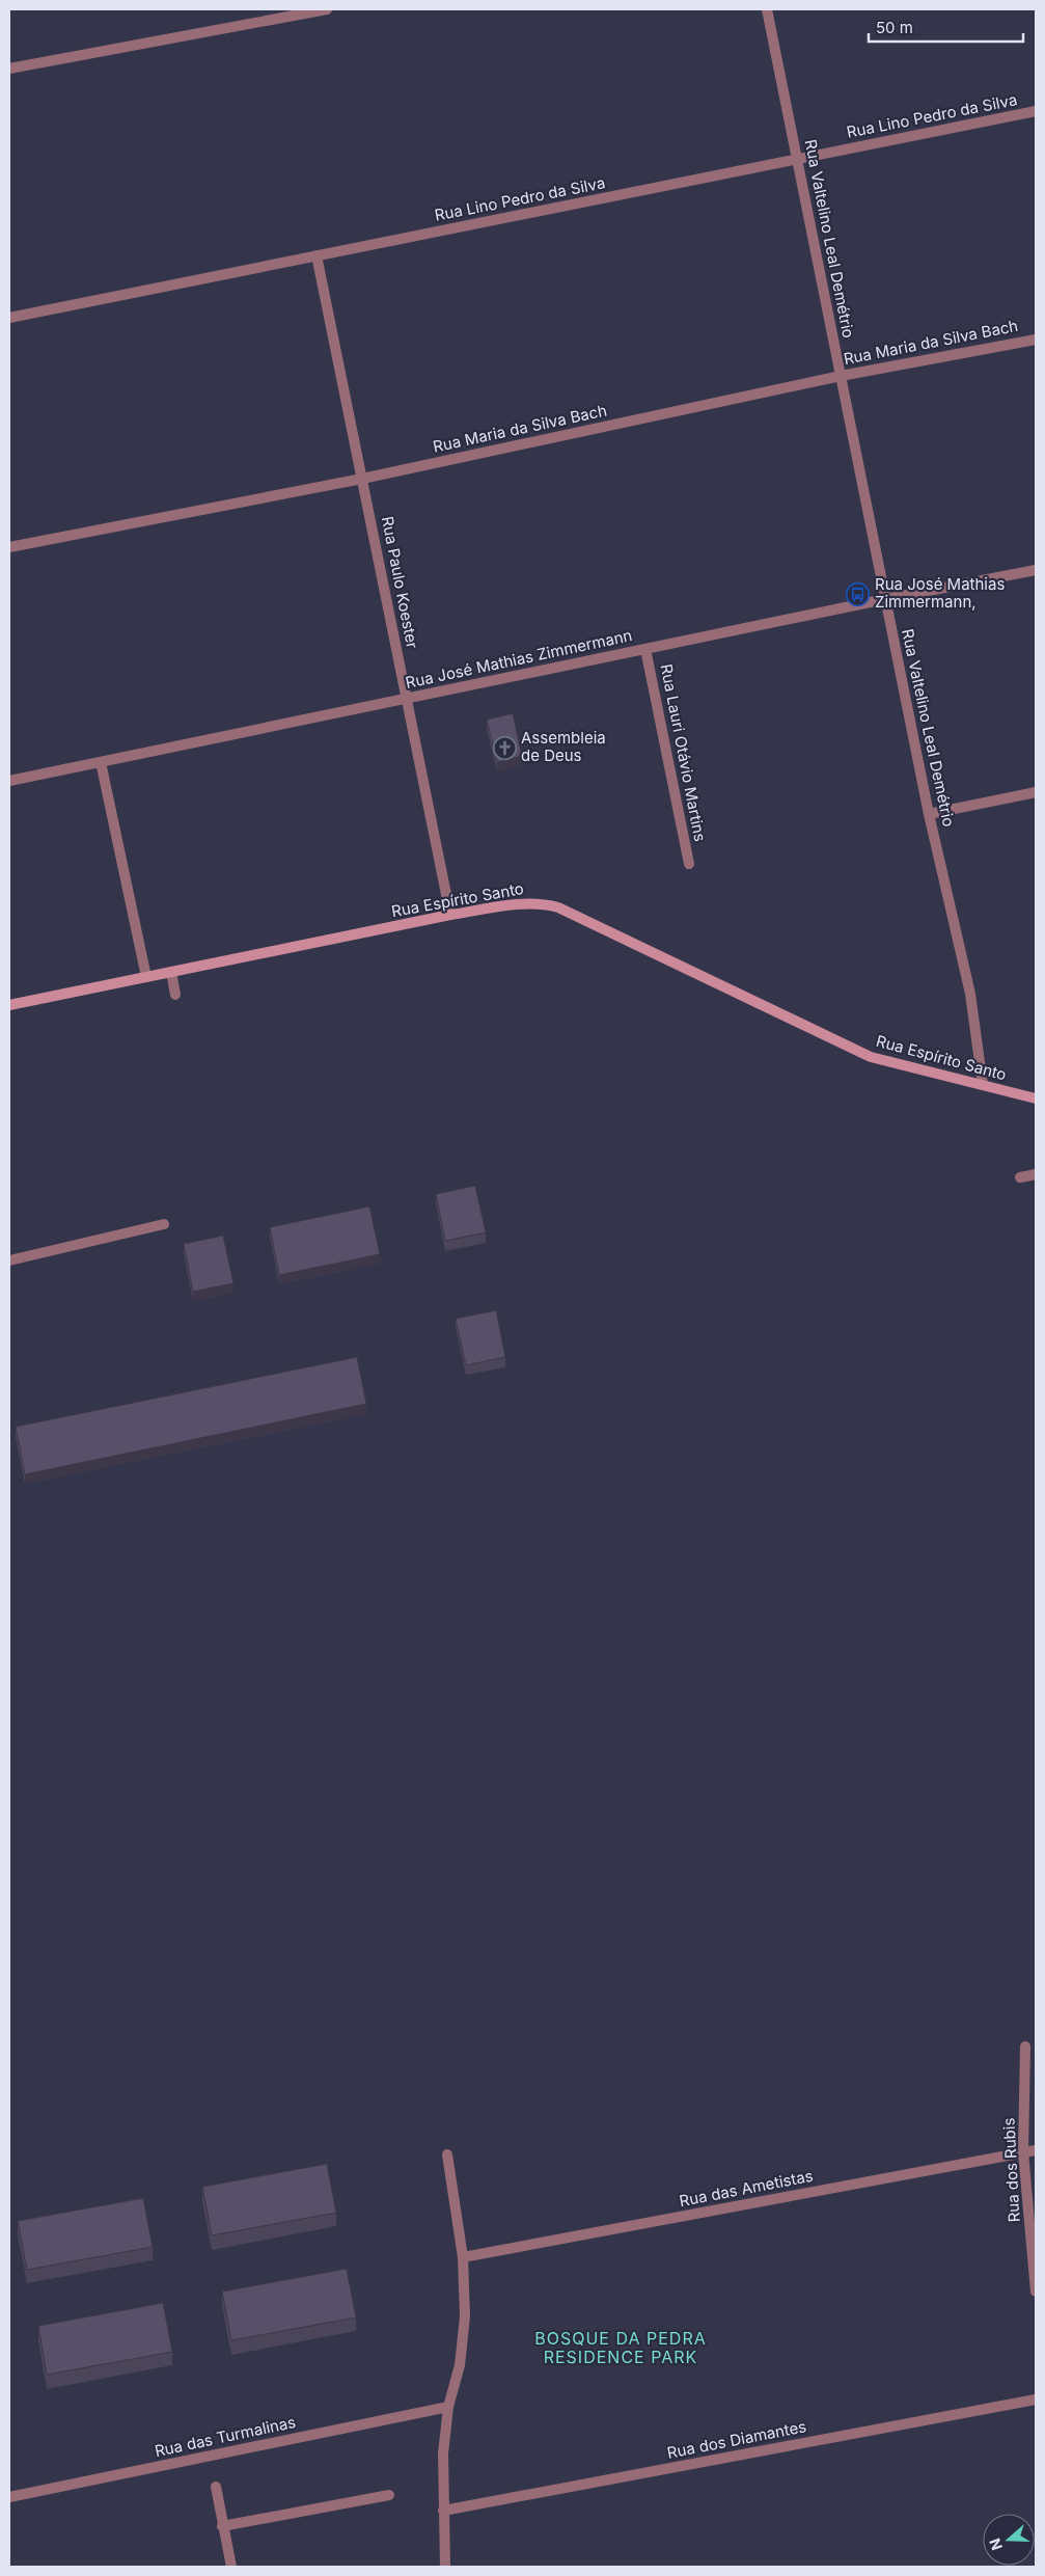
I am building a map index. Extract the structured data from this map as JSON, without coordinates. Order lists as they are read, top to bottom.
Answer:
{
  "streets": {
    "street": [
      "Rua Lino Pedro da Silva",
      "Rua Valtelino Leal Demétrio",
      "Rua Maria da Silva Bach",
      "Rua Paulo Koester",
      "Rua José Mathias Zimmermann",
      "Rua Lauri Otávio Martins",
      "Rua Espírito Santo",
      "Rua dos Rubis",
      "Rua das Ametistas",
      "Rua das Turmalinas",
      "Rua dos Diamantes"
    ]
  },
  "crossings": [
    ["Rua Lino Pedro da Silva", "Rua Valtelino Leal Demétrio"],
    ["Rua Lino Pedro da Silva", "Rua Paulo Koester"],
    ["Rua Valtelino Leal Demétrio", "Rua Maria da Silva Bach"],
    ["Rua Valtelino Leal Demétrio", "Rua José Mathias Zimmermann"],
    ["Rua Valtelino Leal Demétrio", "Rua Espírito Santo"],
    ["Rua Maria da Silva Bach", "Rua Paulo Koester"],
    ["Rua Paulo Koester", "Rua José Mathias Zimmermann"],
    ["Rua Paulo Koester", "Rua Espírito Santo"],
    ["Rua José Mathias Zimmermann", "Rua Lauri Otávio Martins"],
    ["Rua dos Rubis", "Rua das Ametistas"]
  ],
  "districts": ["BOSQUE DA PEDRA RESIDENCE PARK"],
  "places": {
    "bus stop": ["Rua José Mathias Zimmermann,"],
    "church": ["Assembleia de Deus"]
  },
  "scale_bar": "50 m",
  "north": "left"
}
